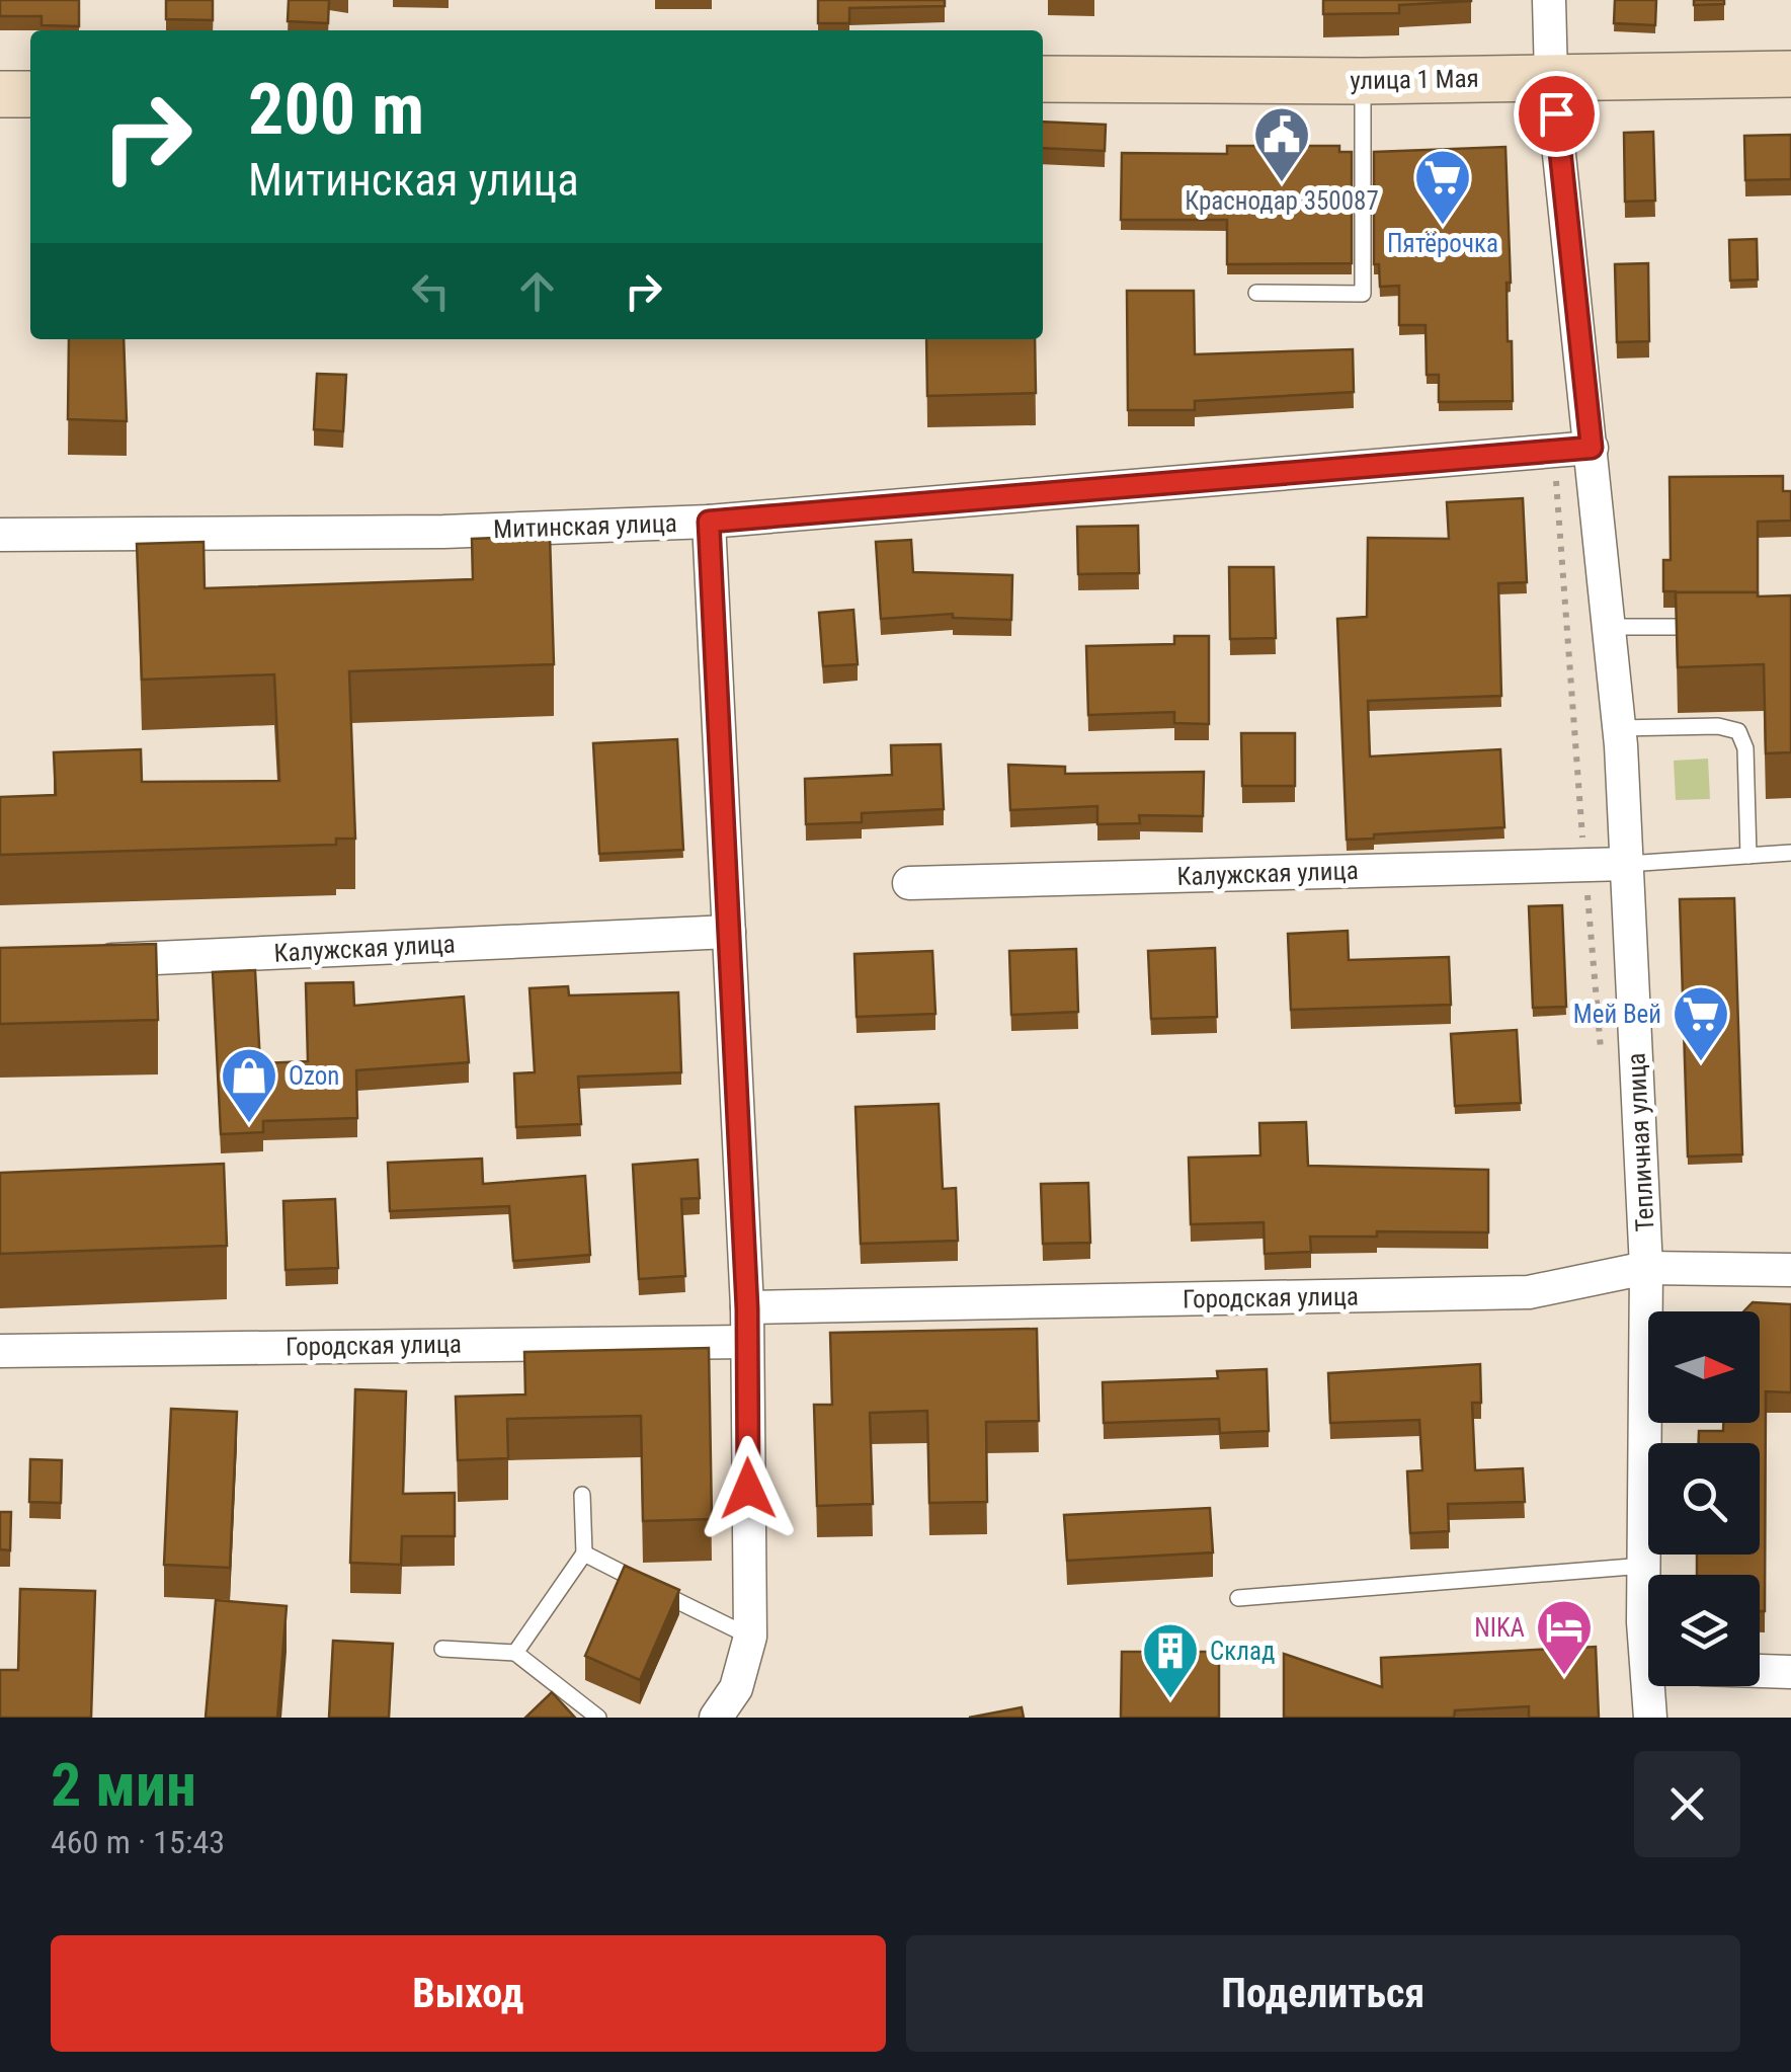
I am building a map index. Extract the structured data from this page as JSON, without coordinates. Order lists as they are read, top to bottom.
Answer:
{
  "streets": {
    "street": [
      "улица 1 Мая",
      "Митинская улица",
      "Калужская улица",
      "Тепличная улица",
      "Городская улица"
    ]
  },
  "crossings": [
    ["улица 1 Мая", "Тепличная улица"],
    ["Митинская улица", "Тепличная улица"],
    ["Калужская улица", "Тепличная улица"],
    ["Тепличная улица", "Городская улица"]
  ],
  "places": {
    "public building": ["Краснодар 350087"],
    "supermarket": ["Пятёрочка", "Мей Вей"],
    "shop": ["Ozon"],
    "hotel": ["NIKA"],
    "building": ["Склад"]
  },
  "north": "right",
  "page": {
    "turn": ["200 m", "Митинская улица"],
    "heading": ["2 мин", "460 m · 15:43"],
    "buttons": ["Выход", "Поделиться"]
  }
}
